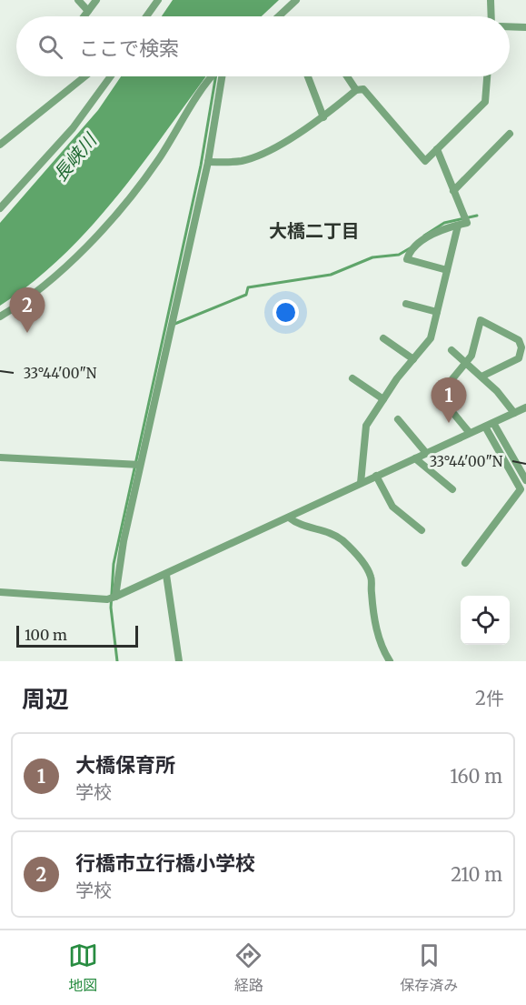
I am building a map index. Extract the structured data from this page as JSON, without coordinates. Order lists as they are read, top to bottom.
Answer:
{
  "districts": ["大橋二丁目"],
  "water": ["長峡川"],
  "scale_bar": "100 m",
  "page": {
    "search": "ここで検索",
    "pins": ["2", "1"],
    "scale": "100 m",
    "heading": ["周辺", "2件"],
    "list": [
      {
        "mark": "1",
        "name": "大橋保育所",
        "note": "学校",
        "value": "160 m"
      },
      {
        "mark": "2",
        "name": "行橋市立行橋小学校",
        "note": "学校",
        "value": "210 m"
      }
    ],
    "nav": ["地図", "経路", "保存済み"]
  },
  "coordinates": ["33°44'00\"N"]
}
